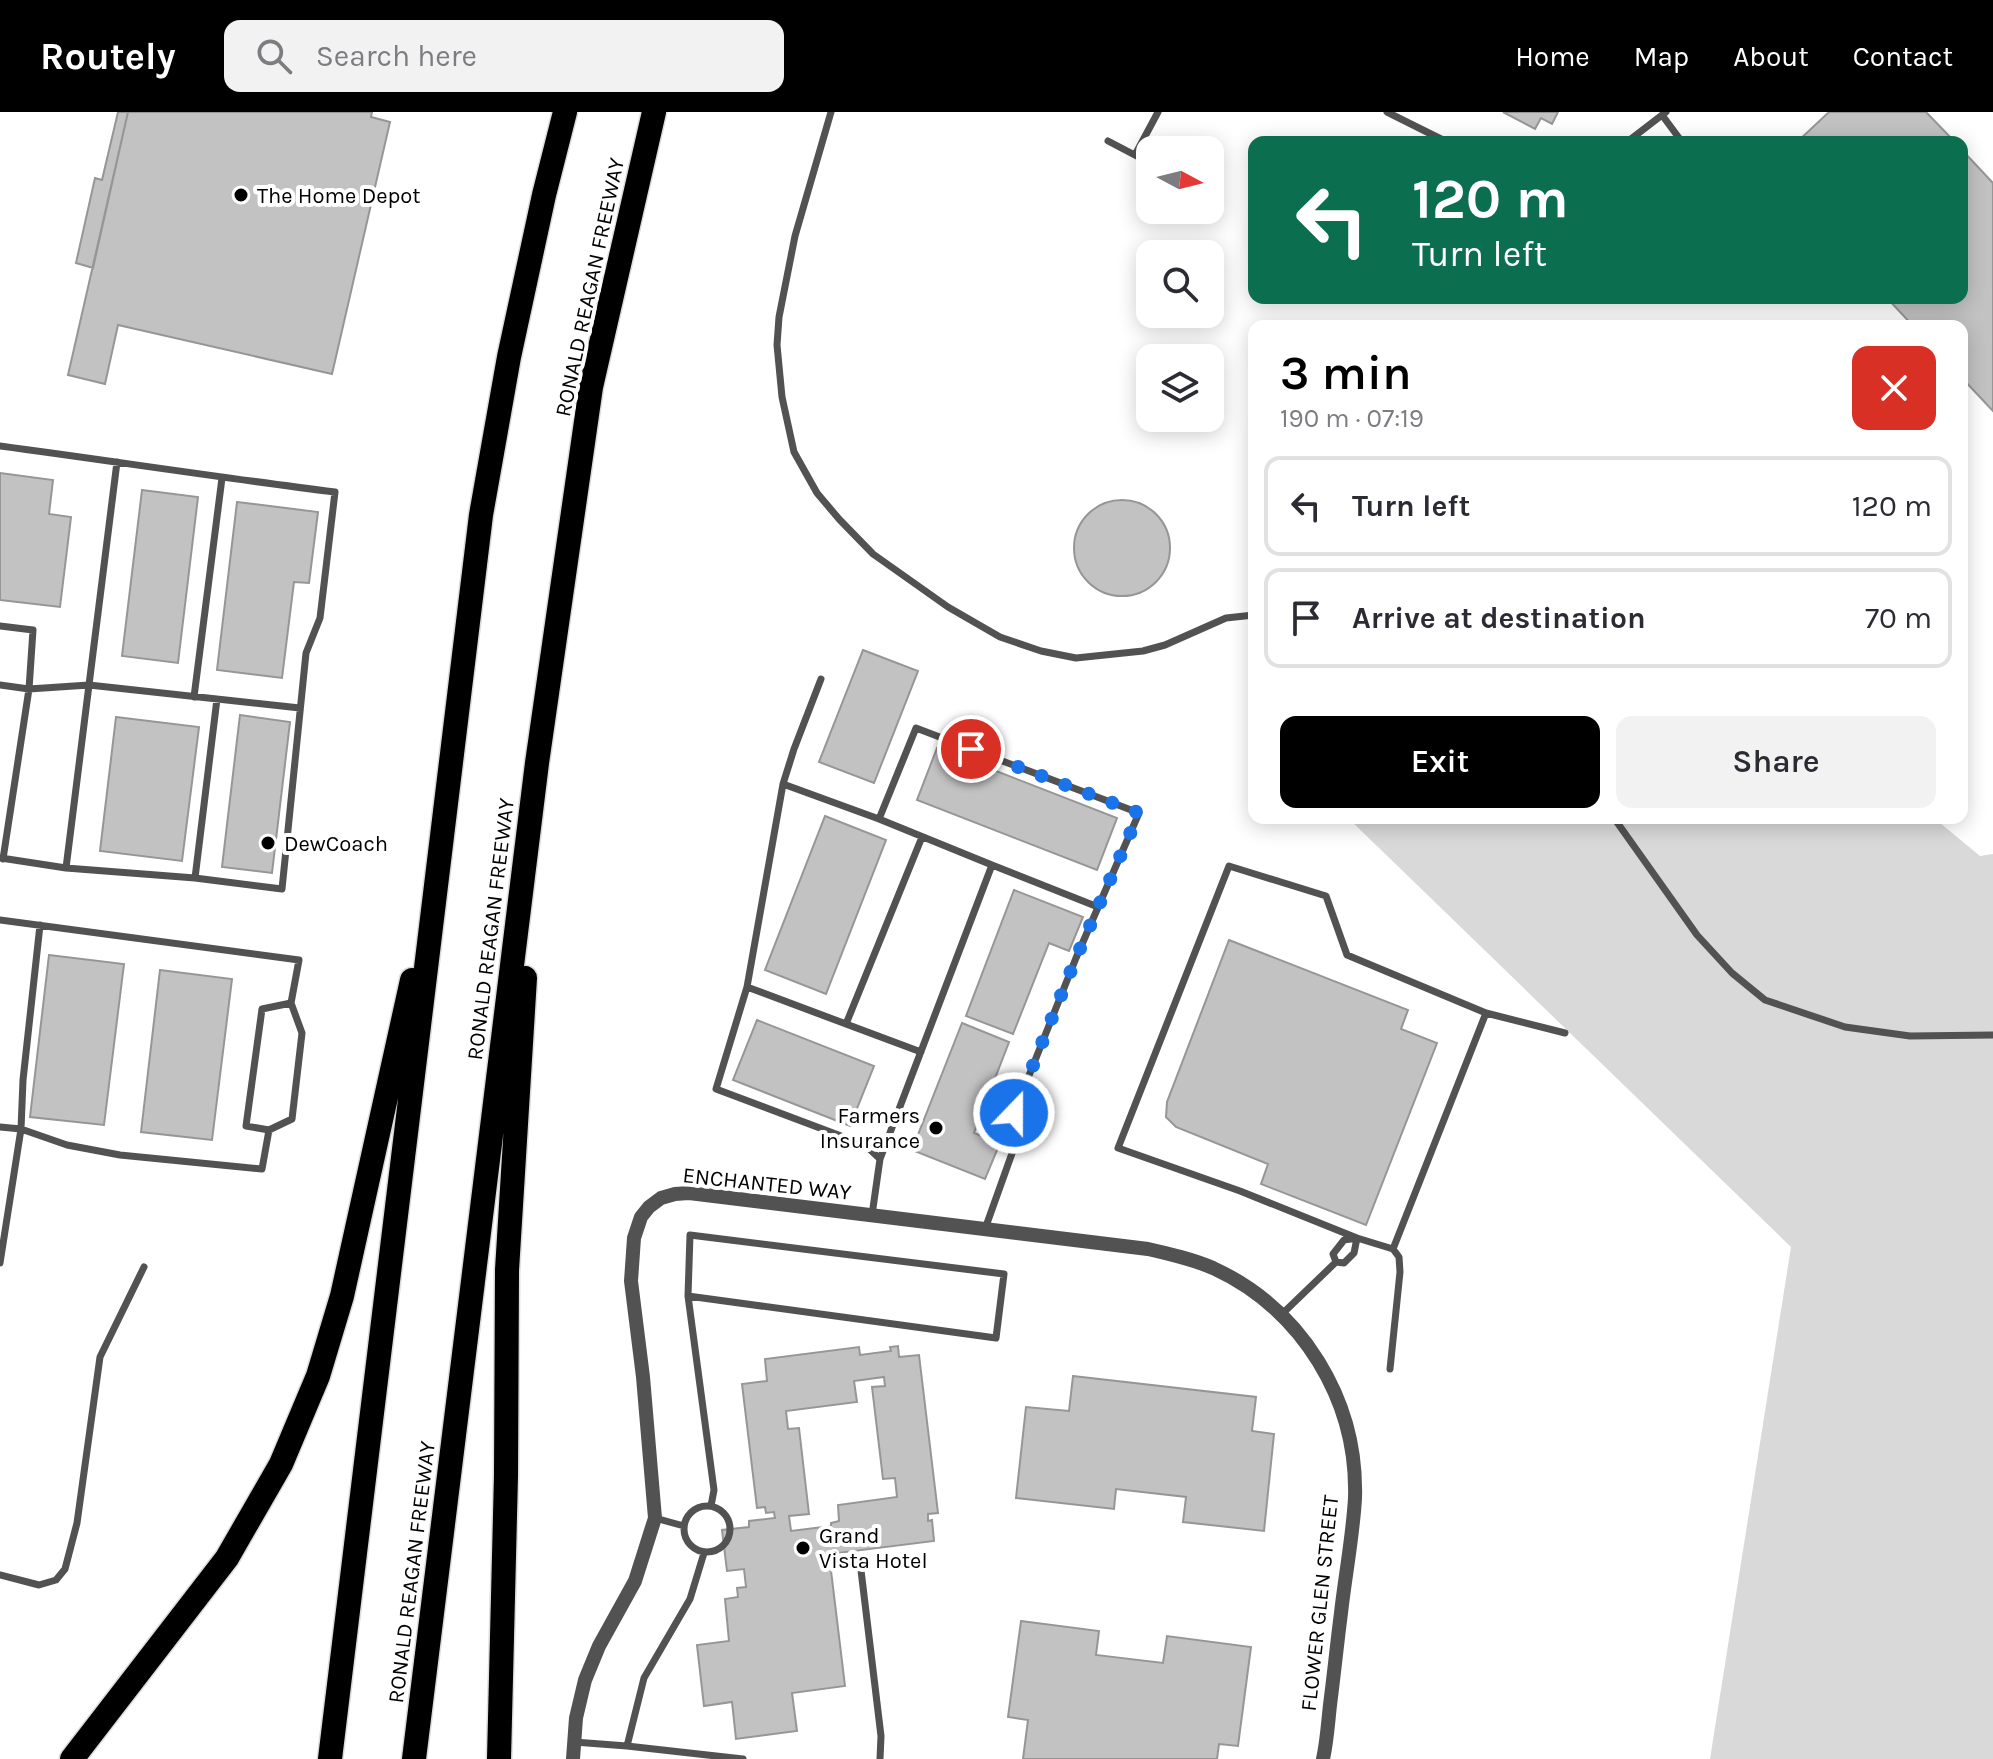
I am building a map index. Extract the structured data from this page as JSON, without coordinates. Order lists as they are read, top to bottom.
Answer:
{
  "streets": {
    "highway": ["RONALD REAGAN FREEWAY"],
    "street": ["ENCHANTED WAY", "FLOWER GLEN STREET"]
  },
  "crossings": [
    ["ENCHANTED WAY", "FLOWER GLEN STREET"]
  ],
  "places": [
    "The Home Depot",
    "DewCoach",
    "Farmers Insurance",
    "Grand Vista Hotel"
  ],
  "north": "right",
  "page": {
    "header": "Routely",
    "search": "Search here",
    "nav": [
      "Home",
      "Map",
      "About",
      "Contact"
    ],
    "turn": ["120 m", "Turn left"],
    "heading": ["3 min", "190 m · 07:19"],
    "list": [
      {
        "name": "Turn left",
        "value": "120 m"
      },
      {
        "name": "Arrive at destination",
        "value": "70 m"
      }
    ],
    "buttons": ["Exit", "Share"]
  }
}
